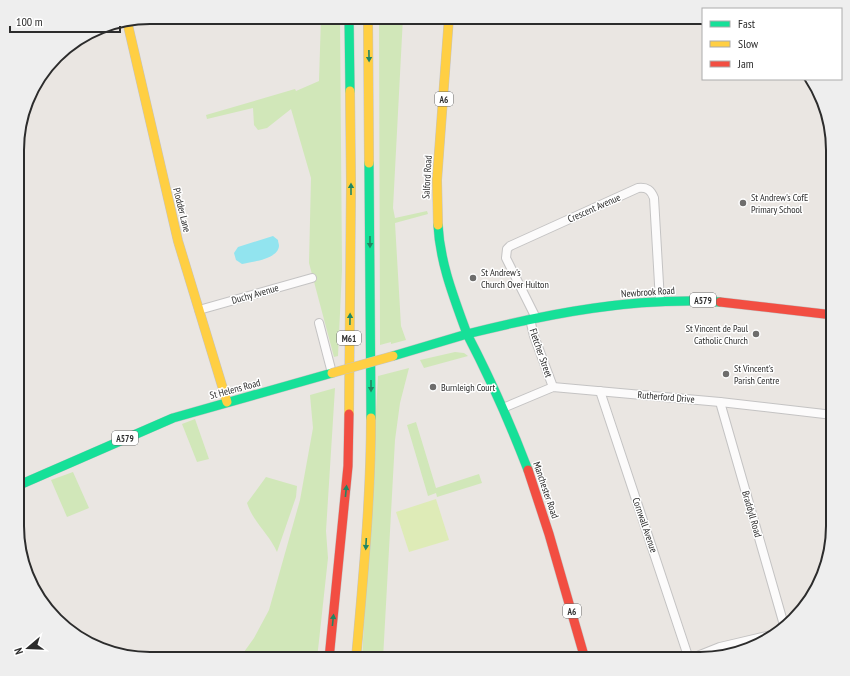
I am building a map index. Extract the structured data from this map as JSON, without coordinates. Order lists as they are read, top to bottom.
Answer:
{
  "streets": {
    "main road": [
      "A6",
      "Salford Road",
      "Plodder Lane",
      "Newbrook Road",
      "A579",
      "M61",
      "St Helens Road",
      "Manchester Road"
    ],
    "street": [
      "Crescent Avenue",
      "Duchy Avenue",
      "Fletcher Street",
      "Rutherford Drive",
      "Braddyll Road",
      "Cornwall Avenue"
    ]
  },
  "crossings": [
    ["Salford Road", "Newbrook Road"],
    ["Salford Road", "St Helens Road"],
    ["Salford Road", "Manchester Road"],
    ["Crescent Avenue", "Newbrook Road"],
    ["Crescent Avenue", "Fletcher Street"],
    ["Plodder Lane", "Duchy Avenue"],
    ["Plodder Lane", "St Helens Road"],
    ["Newbrook Road", "Fletcher Street"],
    ["Newbrook Road", "St Helens Road"],
    ["Newbrook Road", "Manchester Road"],
    ["Fletcher Street", "Rutherford Drive"],
    ["St Helens Road", "Manchester Road"],
    ["Rutherford Drive", "Manchester Road"],
    ["Rutherford Drive", "Braddyll Road"],
    ["Rutherford Drive", "Cornwall Avenue"]
  ],
  "places": [
    "St Andrew's CofE Primary School",
    "St Andrew's Church Over Hulton",
    "St Vincent de Paul Catholic Church",
    "St Vincent's Parish Centre",
    "Burnleigh Court"
  ],
  "legend": ["Fast", "Slow", "Jam"],
  "scale_bar": "100 m",
  "north": "left"
}
